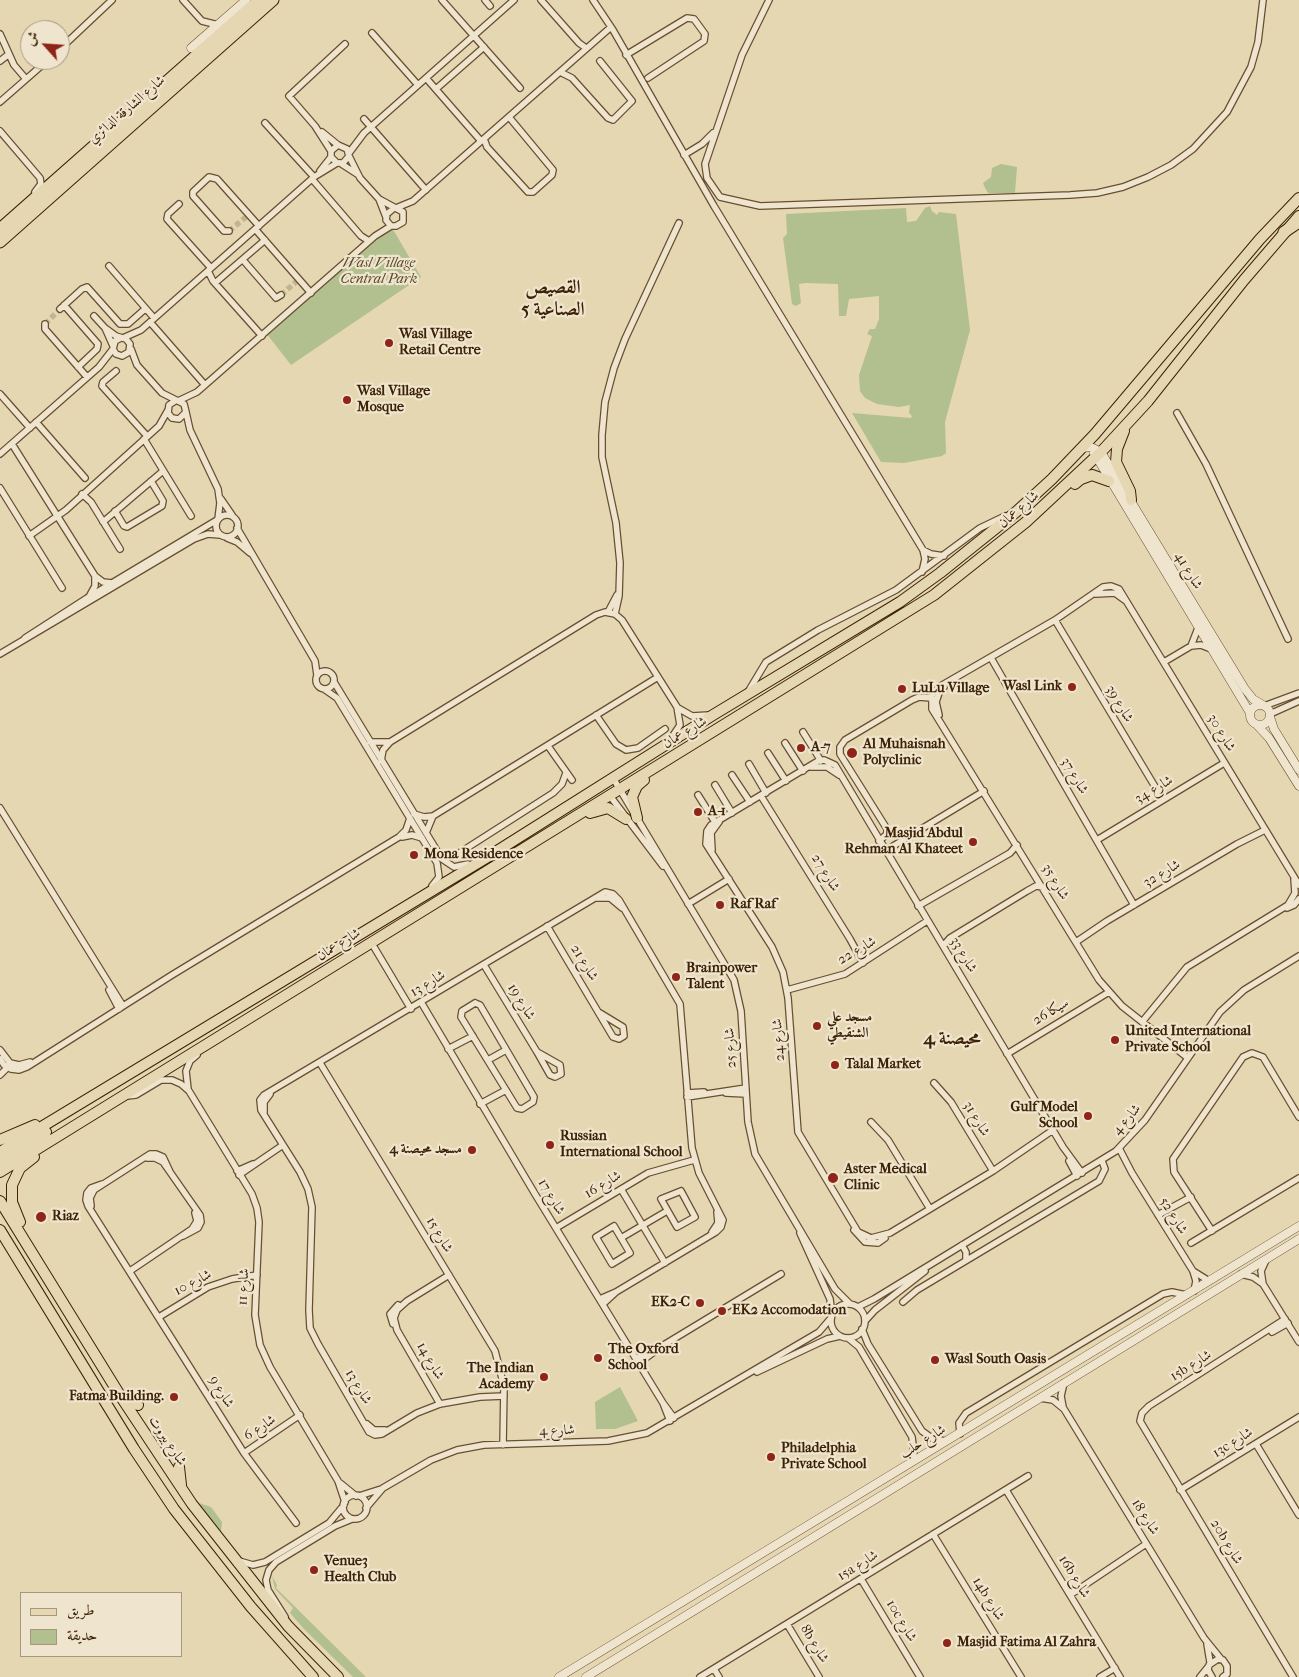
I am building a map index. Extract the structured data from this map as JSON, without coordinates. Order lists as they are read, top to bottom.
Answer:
{
  "streets": {
    "highway": ["شارع الشارقة الدائري"],
    "main road": ["شارع عمان", "شارع بيروت"],
    "street": [
      "شارع 41",
      "شارع 39",
      "شارع 30",
      "شارع 37",
      "شارع 34",
      "شارع 27",
      "شارع 32",
      "شارع 35",
      "شارع 22",
      "شارع 33",
      "شارع 21",
      "شارع 13",
      "شارع 19",
      "سيكا 26",
      "شارع 24",
      "شارع 25",
      "شارع 31",
      "شارع 4",
      "شارع 16",
      "شارع 17",
      "شارع 52",
      "شارع 15",
      "شارع 10",
      "شارع 11",
      "شارع 14",
      "15b شارع",
      "شارع 9",
      "شارع 6",
      "شارع حلب",
      "13c شارع",
      "شارع 18",
      "20b شارع",
      "15a شارع",
      "16b شارع",
      "14b شارع",
      "10c شارع",
      "8b شارع"
    ]
  },
  "crossings": [
    ["شارع عمان", "شارع 41"],
    ["شارع عمان", "شارع 25"],
    ["شارع عمان", "شارع 11"],
    ["شارع 39", "شارع 30"],
    ["شارع 39", "شارع 34"],
    ["شارع 30", "شارع 37"],
    ["شارع 30", "شارع 34"],
    ["شارع 30", "شارع 32"],
    ["شارع 37", "شارع 34"],
    ["شارع 37", "شارع 32"],
    ["شارع 27", "شارع 22"],
    ["شارع 32", "شارع 35"],
    ["شارع 35", "سيكا 26"],
    ["شارع 35", "شارع 4"],
    ["شارع 22", "شارع 33"],
    ["شارع 22", "شارع 24"],
    ["شارع 33", "سيكا 26"],
    ["شارع 33", "شارع 24"],
    ["شارع 33", "شارع 4"],
    ["شارع 21", "شارع 13"],
    ["شارع 13", "شارع 19"],
    ["شارع 13", "شارع 16"],
    ["شارع 13", "شارع 17"],
    ["شارع 13", "شارع 15"],
    ["شارع 13", "شارع 14"],
    ["شارع 24", "شارع 31"],
    ["شارع 25", "شارع 4"],
    ["شارع 4", "شارع 17"],
    ["شارع 4", "شارع 52"],
    ["شارع 4", "شارع 15"],
    ["شارع 4", "شارع 11"],
    ["شارع 16", "شارع 17"],
    ["شارع 52", "شارع حلب"],
    ["شارع 15", "شارع 14"],
    ["شارع 10", "شارع 11"],
    ["شارع 10", "شارع 9"],
    ["شارع 11", "شارع 6"],
    ["15b شارع", "20b شارع"],
    ["شارع 9", "شارع 6"],
    ["13c شارع", "20b شارع"],
    ["15a شارع", "16b شارع"],
    ["15a شارع", "14b شارع"],
    ["15a شارع", "10c شارع"],
    ["15a شارع", "8b شارع"]
  ],
  "districts": ["القصيص الصناعية 5", "محيصنة 4"],
  "parks": ["Wasl Village Central Park"],
  "places": [
    "Wasl Village Retail Centre",
    "Wasl Village Mosque",
    "Wasl Link",
    "LuLu Village",
    "A-7",
    "Al Muhaisnah Polyclinic",
    "A-1",
    "Masjid Abdul Rehman Al Khateet",
    "Mona Residence",
    "Raf Raf",
    "Brainpower Talent",
    "مسجد علي الشنقيطي",
    "United International Private School",
    "Talal Market",
    "Gulf Model School",
    "Russian International School",
    "مسجد محيصنة 4",
    "Aster Medical Clinic",
    "Riaz",
    "EK2-C",
    "EK2 Accomodation",
    "The Oxford School",
    "Wasl South Oasis",
    "The Indian Academy",
    "Fatma Building.",
    "Philadelphia Private School",
    "Venue3 Health Club",
    "Masjid Fatima Al Zahra"
  ],
  "legend": ["طريق", "حديقة"],
  "north": "top left"
}
